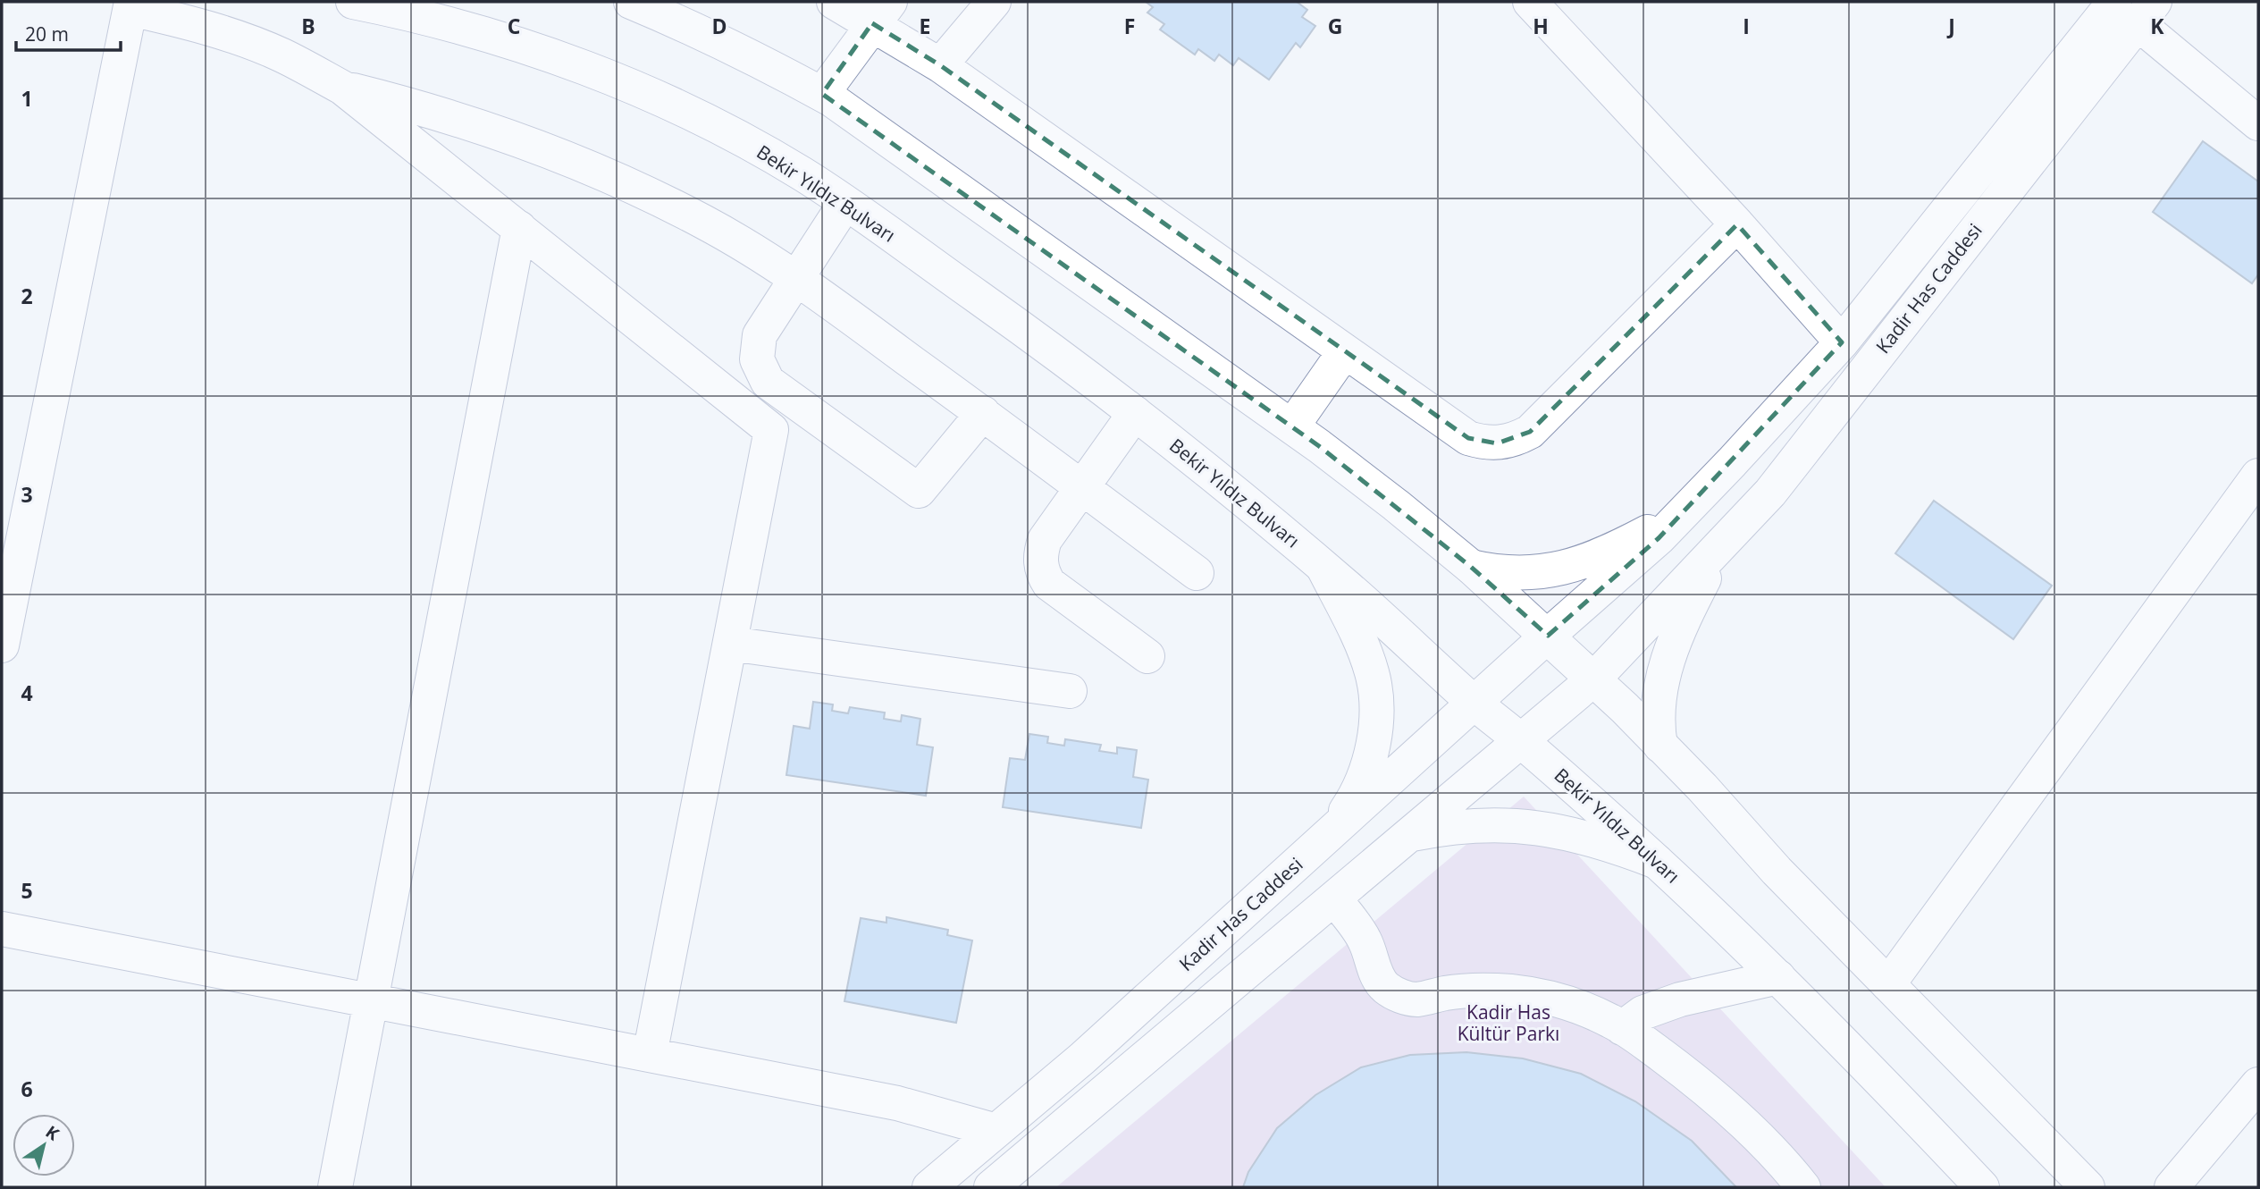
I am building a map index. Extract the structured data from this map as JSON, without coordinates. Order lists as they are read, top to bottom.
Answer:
{
  "streets": {
    "street": ["Bekir Yıldız Bulvarı", "Kadir Has Caddesi"]
  },
  "crossings": [
    ["Bekir Yıldız Bulvarı", "Kadir Has Caddesi"]
  ],
  "parks": ["Kadir Has Kültür Parkı"],
  "scale_bar": "20 m",
  "north": "top right",
  "grid": {
    "columns": [
      "B",
      "C",
      "D",
      "E",
      "F",
      "G",
      "H",
      "I",
      "J",
      "K"
    ],
    "rows": [
      "1",
      "2",
      "3",
      "4",
      "5",
      "6"
    ]
  }
}
